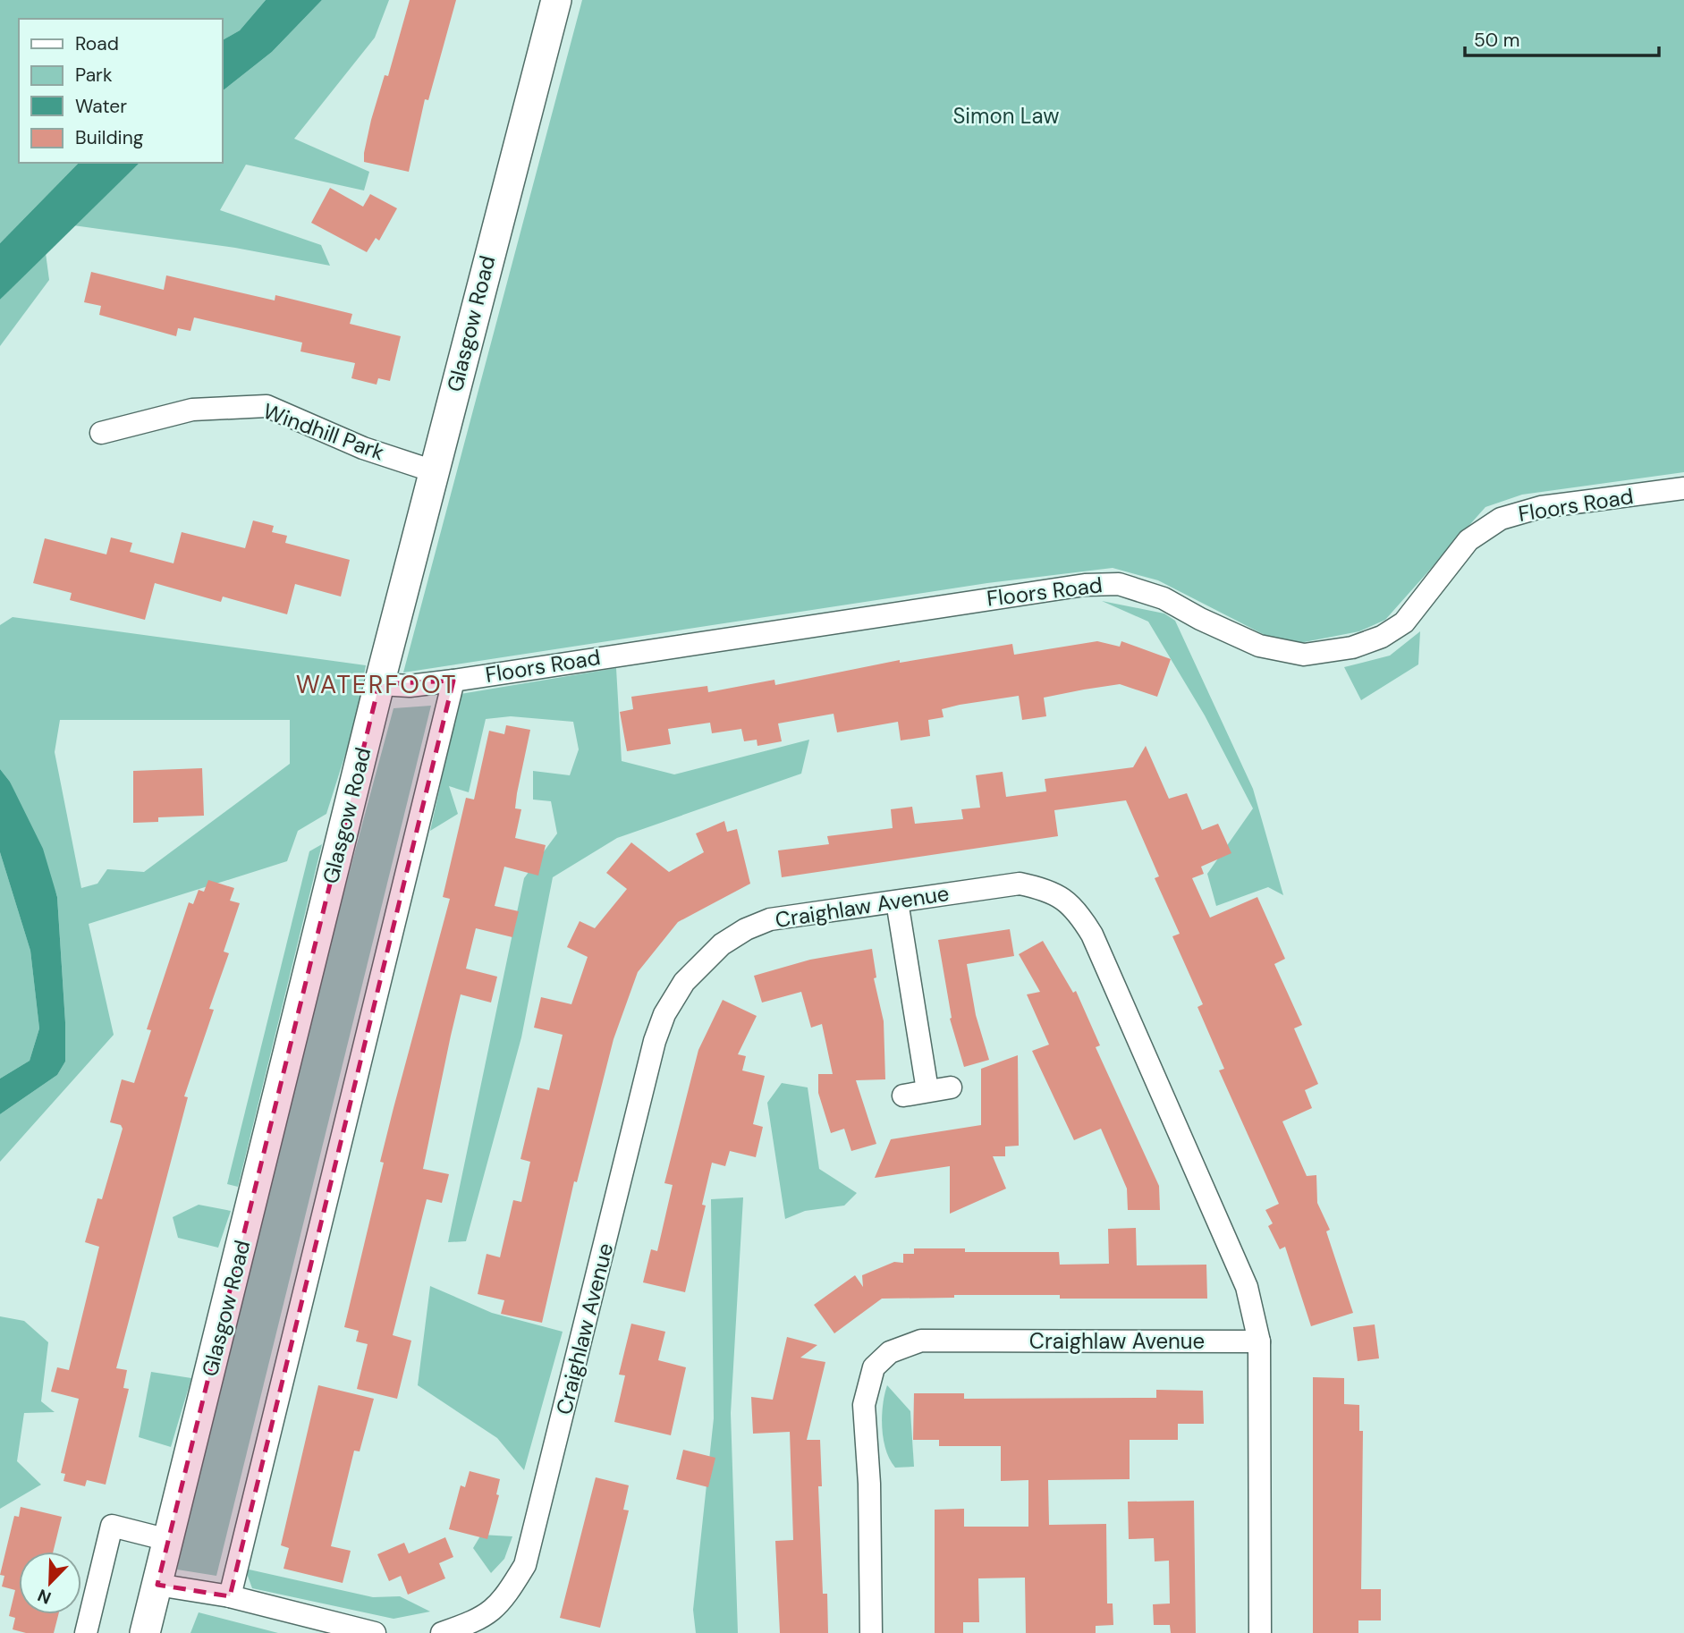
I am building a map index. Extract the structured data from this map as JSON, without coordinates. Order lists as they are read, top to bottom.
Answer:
{
  "streets": {
    "main road": ["Glasgow Road"],
    "street": ["Windhill Park", "Floors Road", "Craighlaw Avenue"]
  },
  "crossings": [
    ["Glasgow Road", "Windhill Park"],
    ["Glasgow Road", "Floors Road"]
  ],
  "districts": ["WATERFOOT"],
  "parks": ["Simon Law"],
  "legend": [
    "Road",
    "Park",
    "Water",
    "Building"
  ],
  "scale_bar": "50 m",
  "north": "bottom left"
}
